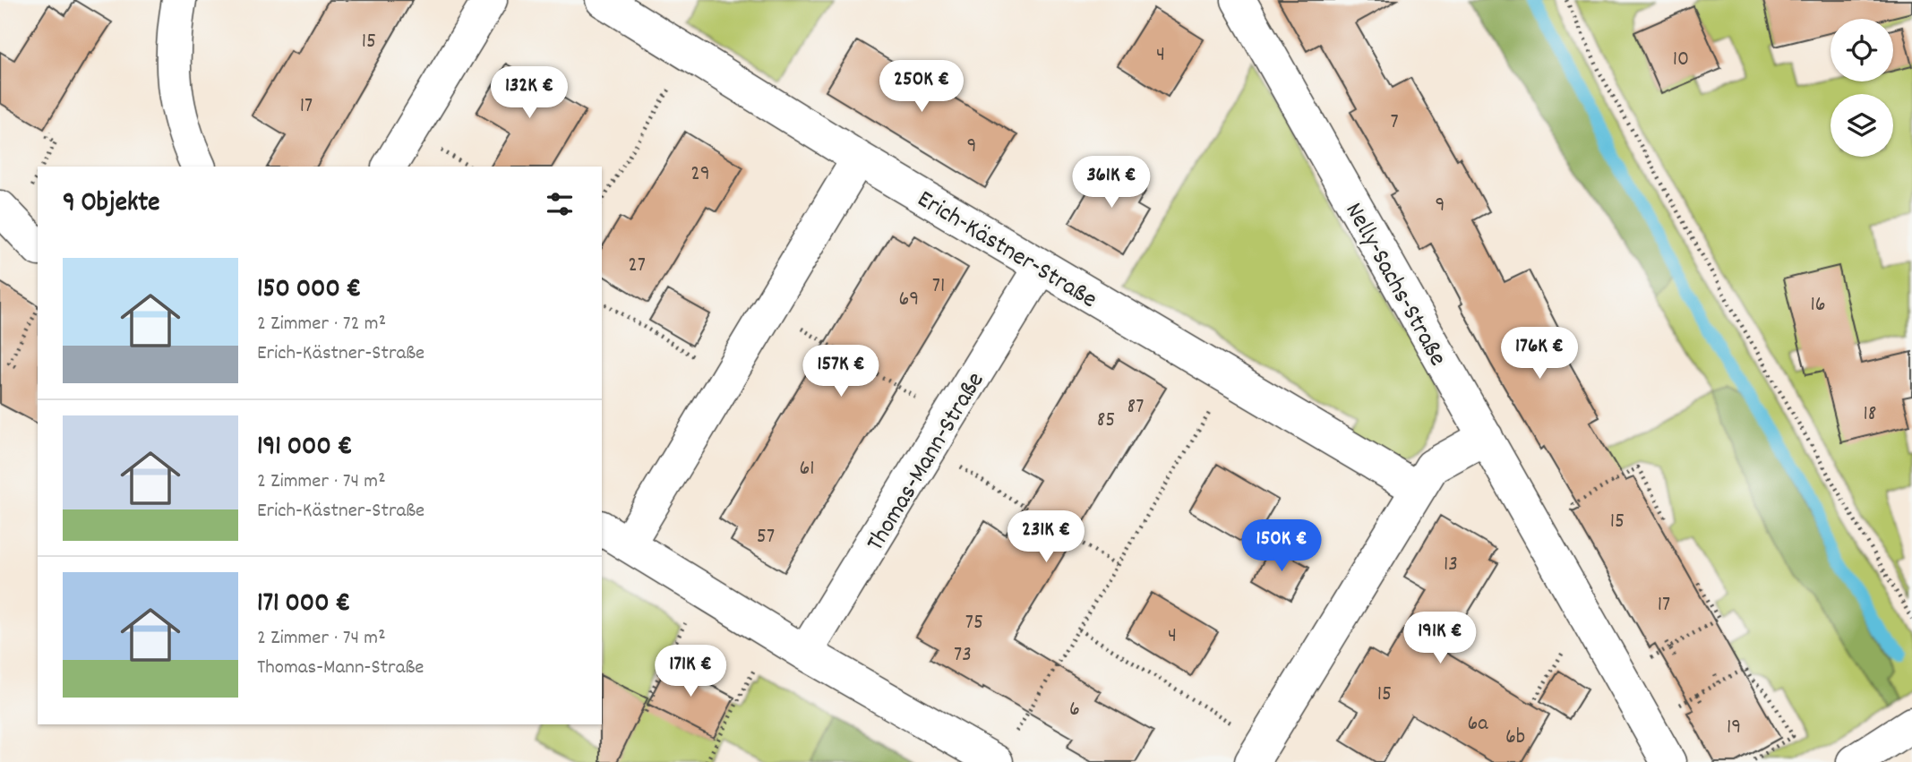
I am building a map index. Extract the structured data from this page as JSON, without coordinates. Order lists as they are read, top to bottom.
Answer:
{
  "streets": {
    "street": ["Erich-Kästner-Straße", "Nelly-Sachs-Straße", "Thomas-Mann-Straße"]
  },
  "crossings": [
    ["Erich-Kästner-Straße", "Thomas-Mann-Straße"]
  ],
  "house_numbers": [
    "15",
    "4",
    "10",
    "17",
    "7",
    "9",
    "29",
    "9",
    "27",
    "71",
    "69",
    "16",
    "87",
    "18",
    "85",
    "61",
    "15",
    "57",
    "13",
    "17",
    "75",
    "4",
    "73",
    "15",
    "6",
    "6a",
    "19",
    "6b"
  ],
  "page": {
    "price": [
      "250K €",
      "132K €",
      "361K €",
      "176K €",
      "157K €",
      "231K €",
      "150K €",
      "191K €",
      "171K €"
    ],
    "heading": "9 Objekte",
    "list": [
      {
        "name": "150 000 €",
        "note": "2 Zimmer · 72 m² · Erich-Kästner-Straße"
      },
      {
        "name": "191 000 €",
        "note": "2 Zimmer · 74 m² · Erich-Kästner-Straße"
      },
      {
        "name": "171 000 €",
        "note": "2 Zimmer · 74 m² · Thomas-Mann-Straße"
      }
    ]
  }
}
